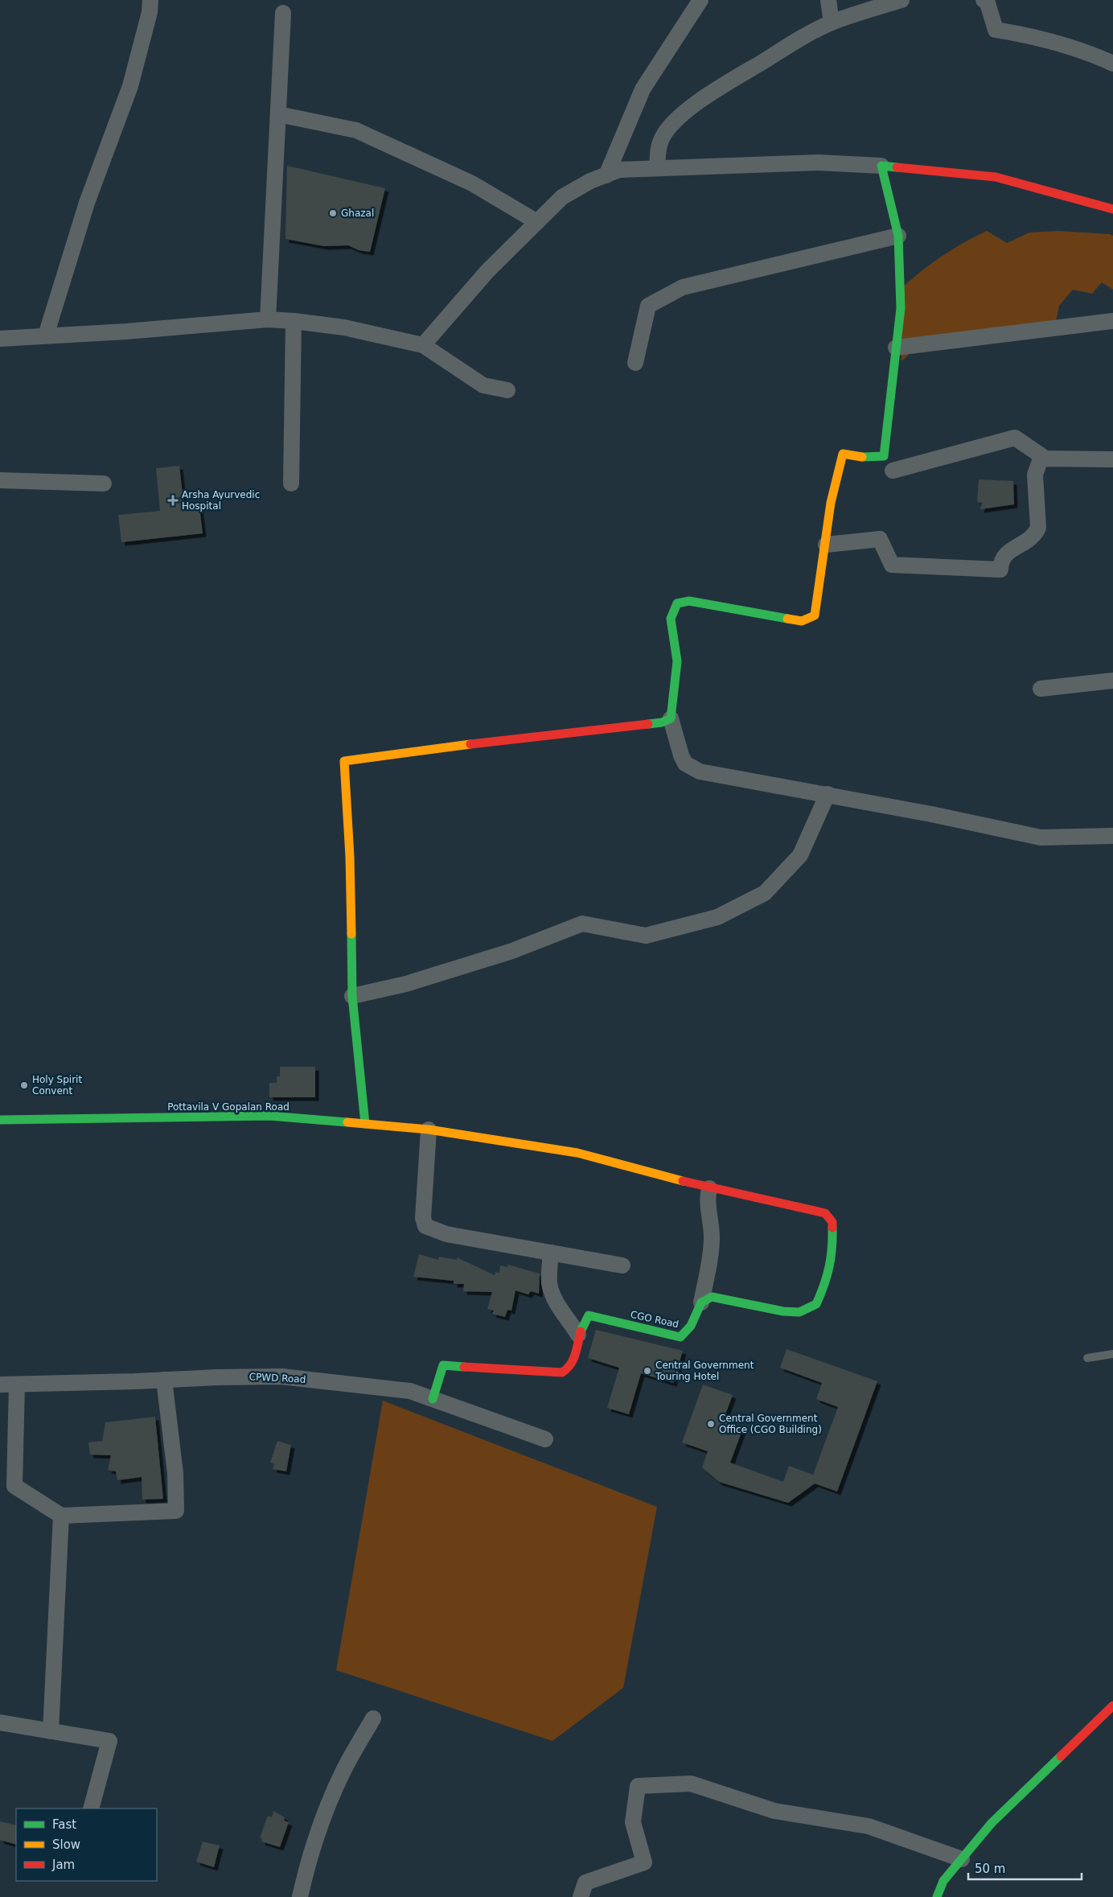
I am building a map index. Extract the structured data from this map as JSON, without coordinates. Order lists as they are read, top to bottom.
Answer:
{
  "streets": {
    "street": ["Pottavila V Gopalan Road", "CGO Road", "CPWD Road"]
  },
  "crossings": [
    ["Pottavila V Gopalan Road", "CGO Road"],
    ["CGO Road", "CPWD Road"]
  ],
  "places": {
    "other": [
      "Ghazal",
      "Holy Spirit Convent",
      "Central Government Touring Hotel",
      "Central Government Office (CGO Building)"
    ],
    "health": ["Arsha Ayurvedic Hospital"]
  },
  "legend": ["Fast", "Slow", "Jam"],
  "scale_bar": "50 m"
}
